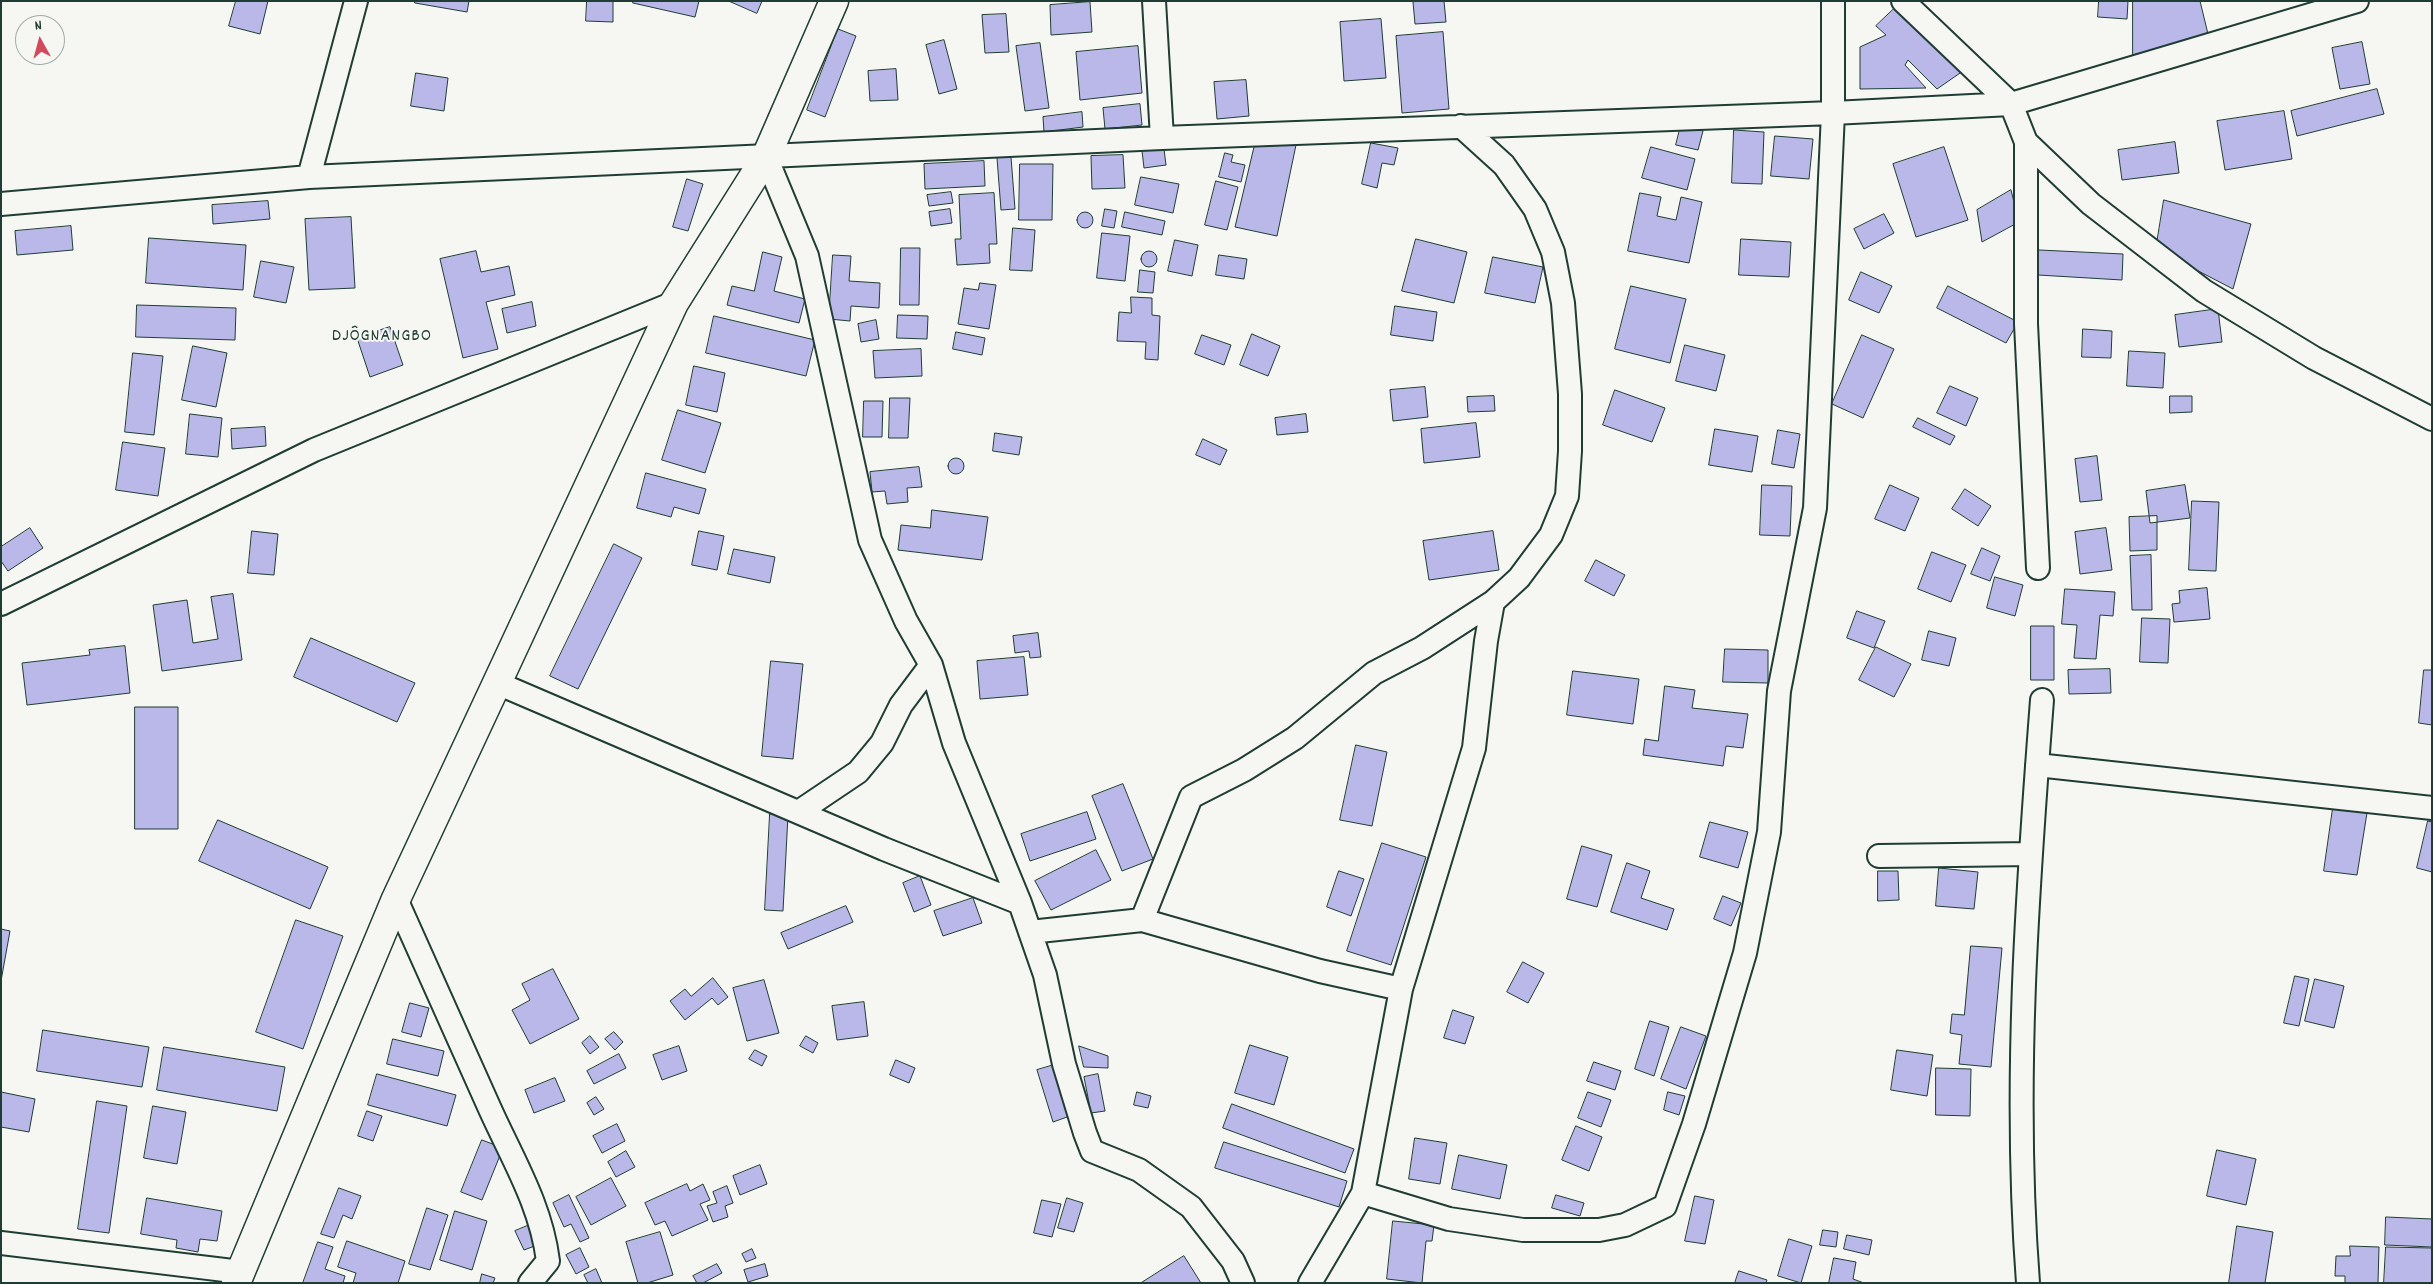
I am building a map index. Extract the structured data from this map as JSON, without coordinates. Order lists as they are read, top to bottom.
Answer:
{
  "districts": ["DJÔGNANGBO"],
  "north": "top"
}
